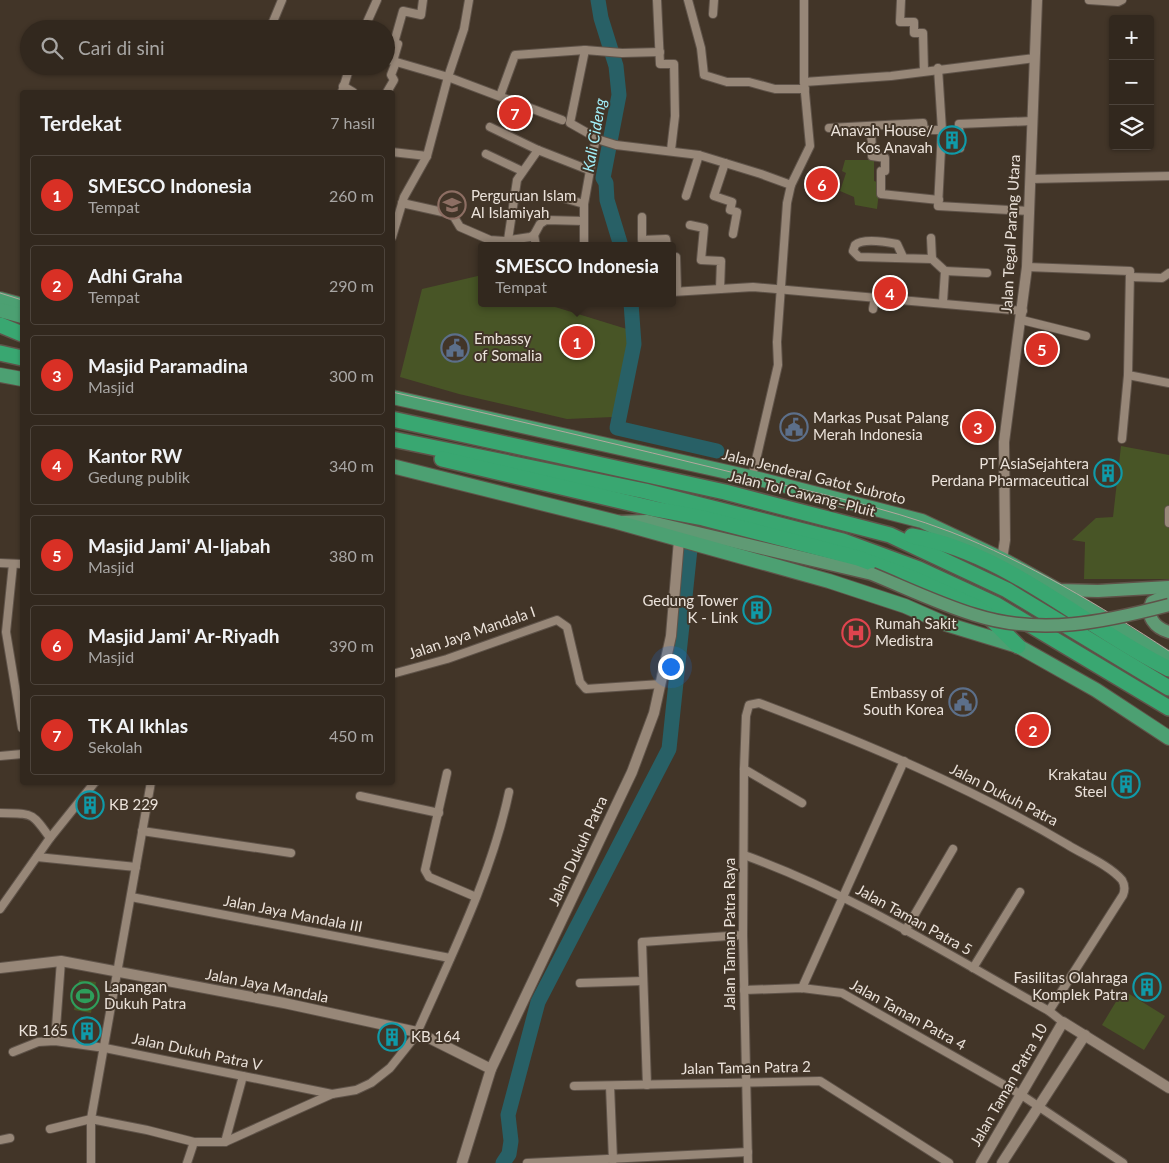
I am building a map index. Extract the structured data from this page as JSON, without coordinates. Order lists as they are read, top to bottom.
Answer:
{
  "streets": {
    "highway": ["Jalan Jenderal Gatot Subroto", "Jalan Tol Cawang–Pluit"],
    "street": [
      "Jalan Tegal Parang Utara",
      "Jalan Jaya Mandala I",
      "Jalan Dukuh Patra",
      "Jalan Jaya Mandala III",
      "Jalan Taman Patra 5",
      "Jalan Taman Patra Raya",
      "Jalan Jaya Mandala",
      "Jalan Taman Patra 4",
      "Jalan Dukuh Patra V",
      "Jalan Taman Patra 2",
      "Jalan Taman Patra 10"
    ]
  },
  "crossings": [
    ["Jalan Tegal Parang Utara", "Jalan Jenderal Gatot Subroto"],
    ["Jalan Jaya Mandala I", "Jalan Dukuh Patra"],
    ["Jalan Dukuh Patra", "Jalan Taman Patra 5"],
    ["Jalan Dukuh Patra", "Jalan Taman Patra Raya"],
    ["Jalan Dukuh Patra", "Jalan Jaya Mandala"],
    ["Jalan Taman Patra 5", "Jalan Taman Patra Raya"],
    ["Jalan Taman Patra 5", "Jalan Taman Patra 10"],
    ["Jalan Taman Patra Raya", "Jalan Taman Patra 4"],
    ["Jalan Taman Patra Raya", "Jalan Taman Patra 2"],
    ["Jalan Taman Patra 4", "Jalan Taman Patra 10"]
  ],
  "water": ["Kali Cideng"],
  "places": {
    "building": [
      "Anavah House/ Kos Anavah",
      "PT AsiaSejahtera Perdana Pharmaceutical",
      "Gedung Tower K - Link",
      "Krakatau Steel",
      "KB 229",
      "Fasilitas Olahraga Komplek Patra",
      "KB 165",
      "KB 164"
    ],
    "school or university": ["Perguruan Islam Al Islamiyah"],
    "public building": ["Embassy of Somalia", "Markas Pusat Palang Merah Indonesia", "Embassy of South Korea"],
    "hospital": ["Rumah Sakit Medistra"],
    "sports": ["Lapangan Dukuh Patra"]
  },
  "page": {
    "map_buttons": ["+", "−"],
    "search": "Cari di sini",
    "heading": ["Terdekat", "7 hasil"],
    "pins": [
      "7",
      "6",
      "4",
      "1",
      "5",
      "3",
      "2"
    ],
    "list": [
      {
        "mark": "1",
        "name": "SMESCO Indonesia",
        "note": "Tempat",
        "value": "260 m"
      },
      {
        "mark": "2",
        "name": "Adhi Graha",
        "note": "Tempat",
        "value": "290 m"
      },
      {
        "mark": "3",
        "name": "Masjid Paramadina",
        "note": "Masjid",
        "value": "300 m"
      },
      {
        "mark": "4",
        "name": "Kantor RW",
        "note": "Gedung publik",
        "value": "340 m"
      },
      {
        "mark": "5",
        "name": "Masjid Jami' Al-Ijabah",
        "note": "Masjid",
        "value": "380 m"
      },
      {
        "mark": "6",
        "name": "Masjid Jami' Ar-Riyadh",
        "note": "Masjid",
        "value": "390 m"
      },
      {
        "mark": "7",
        "name": "TK Al Ikhlas",
        "note": "Sekolah",
        "value": "450 m"
      }
    ],
    "popup": ["SMESCO Indonesia", "Tempat"]
  }
}
